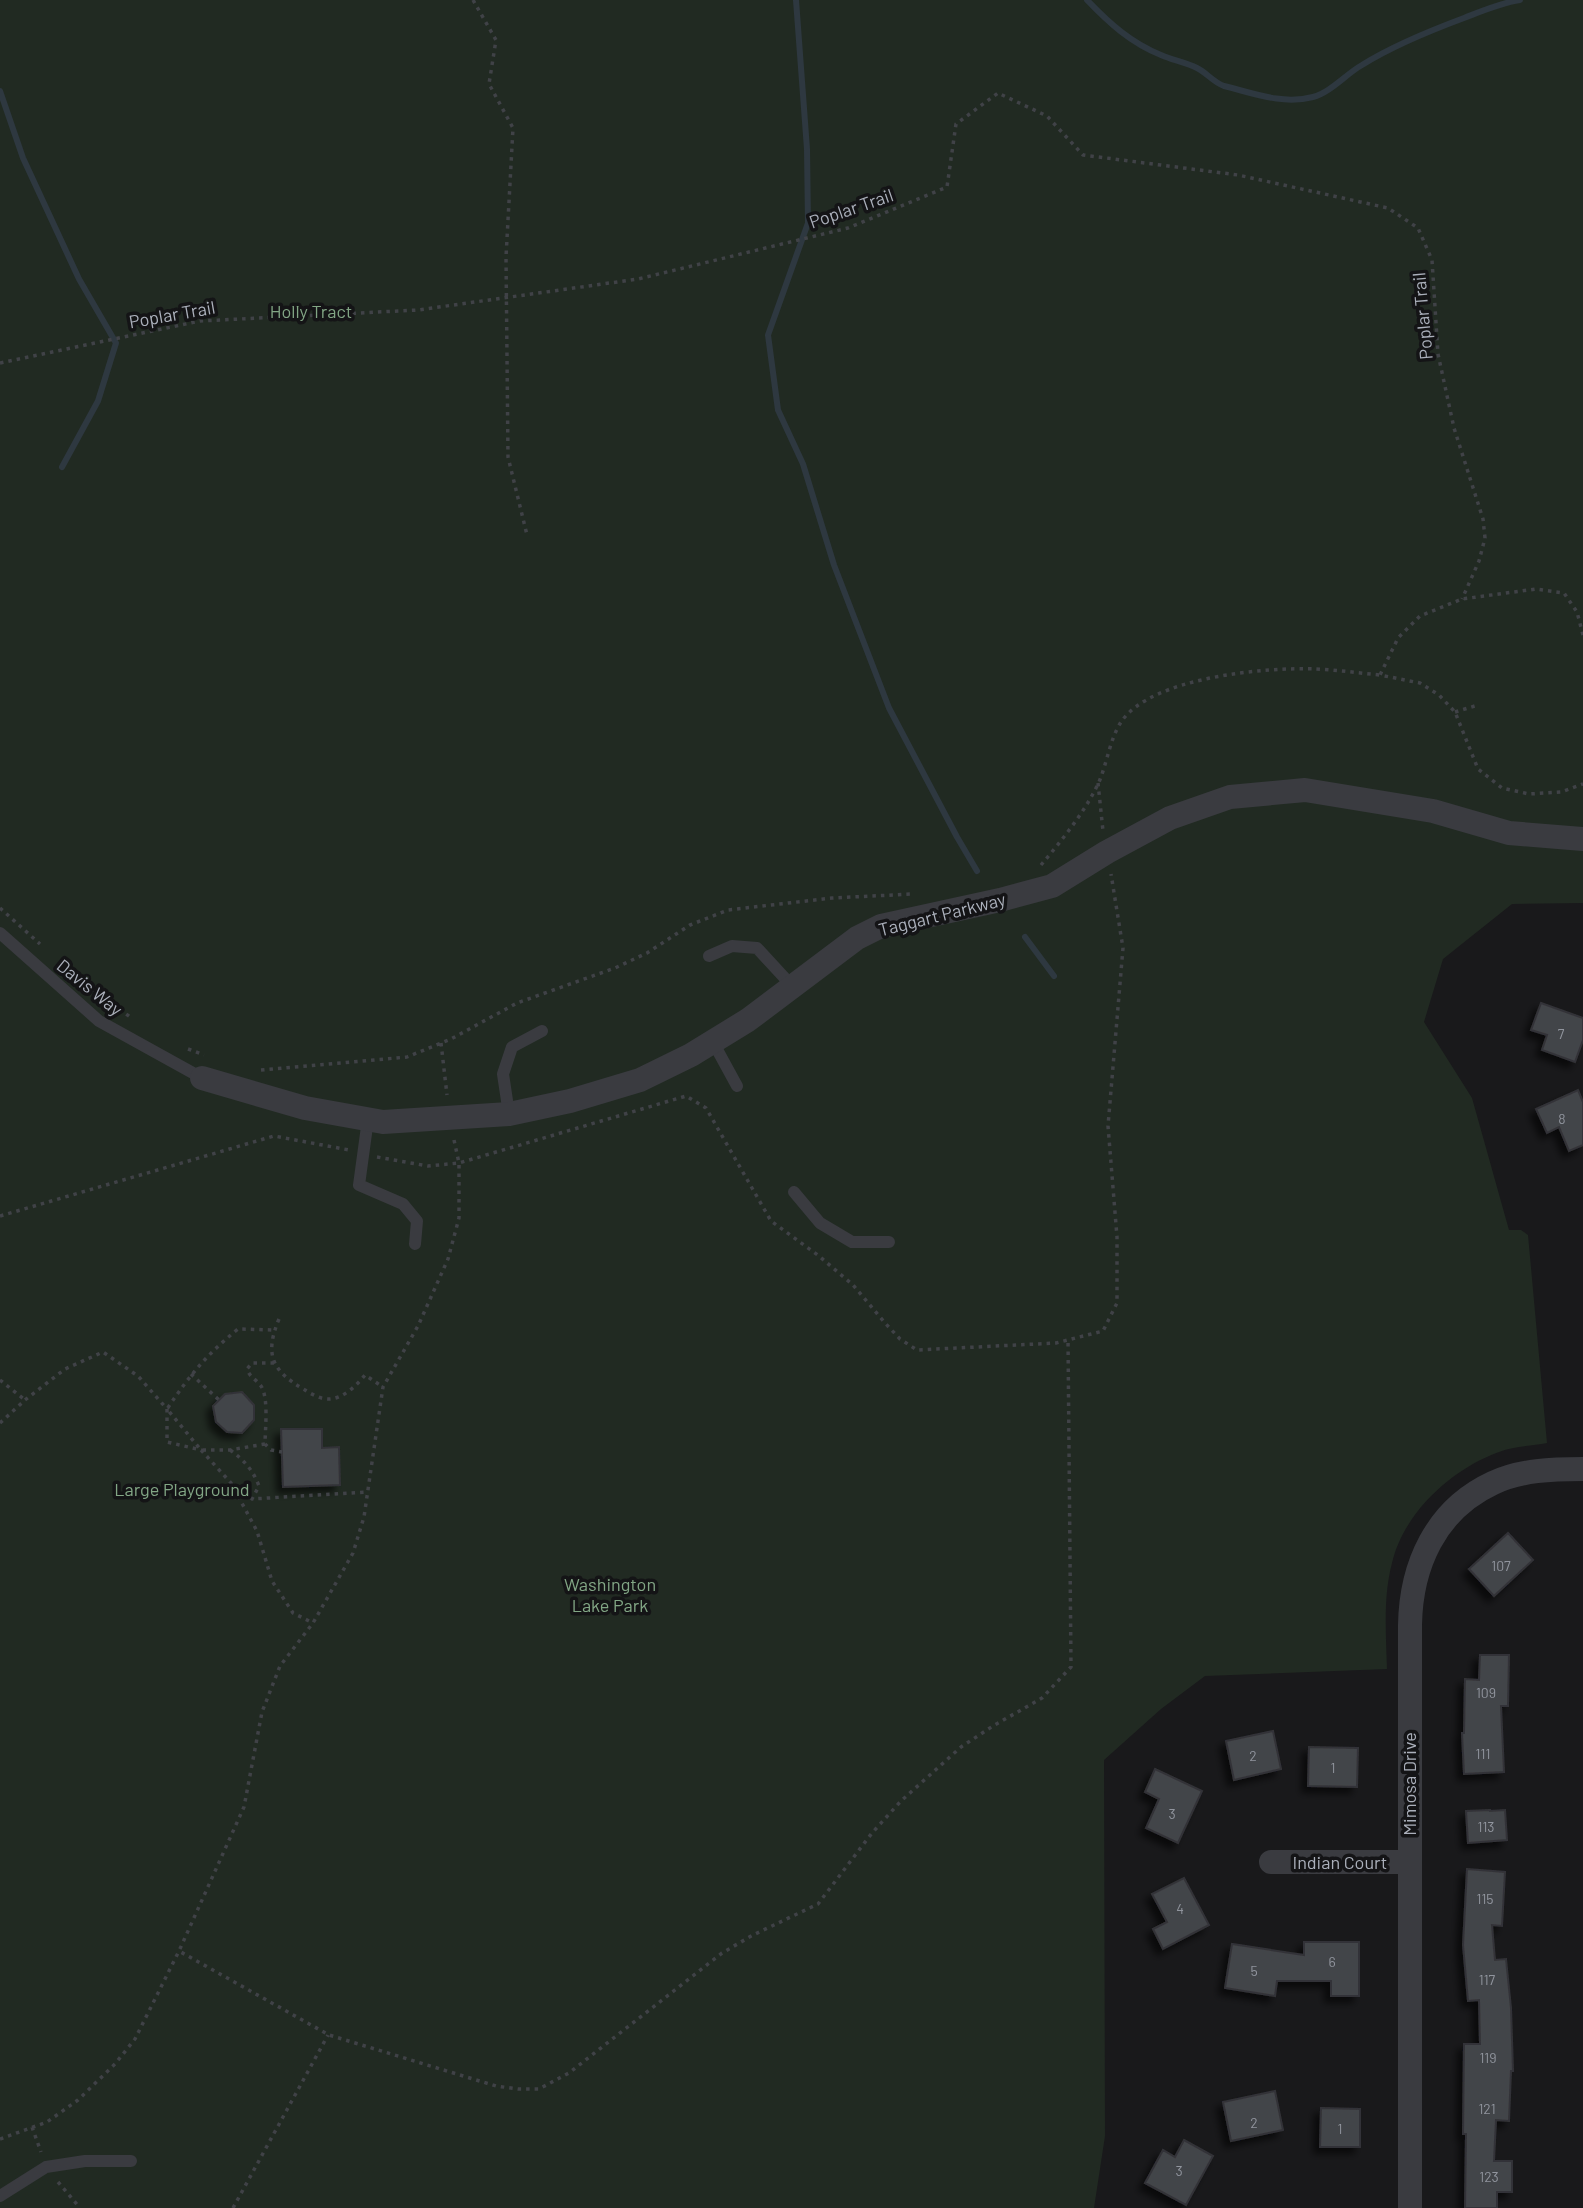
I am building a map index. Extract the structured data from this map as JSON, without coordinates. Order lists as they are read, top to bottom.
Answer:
{
  "streets": {
    "street": ["Taggart Parkway", "Mimosa Drive", "Indian Court"],
    "lane": ["Davis Way"],
    "path": ["Poplar Trail"]
  },
  "crossings": [
    ["Taggart Parkway", "Davis Way"],
    ["Mimosa Drive", "Indian Court"]
  ],
  "parks": ["Holly Tract", "Large Playground", "Washington Lake Park"],
  "house_numbers": [
    "7",
    "8",
    "107",
    "109",
    "111",
    "2",
    "1",
    "3",
    "113",
    "115",
    "4",
    "6",
    "5",
    "117",
    "119",
    "121",
    "2",
    "1",
    "3",
    "123"
  ]
}
